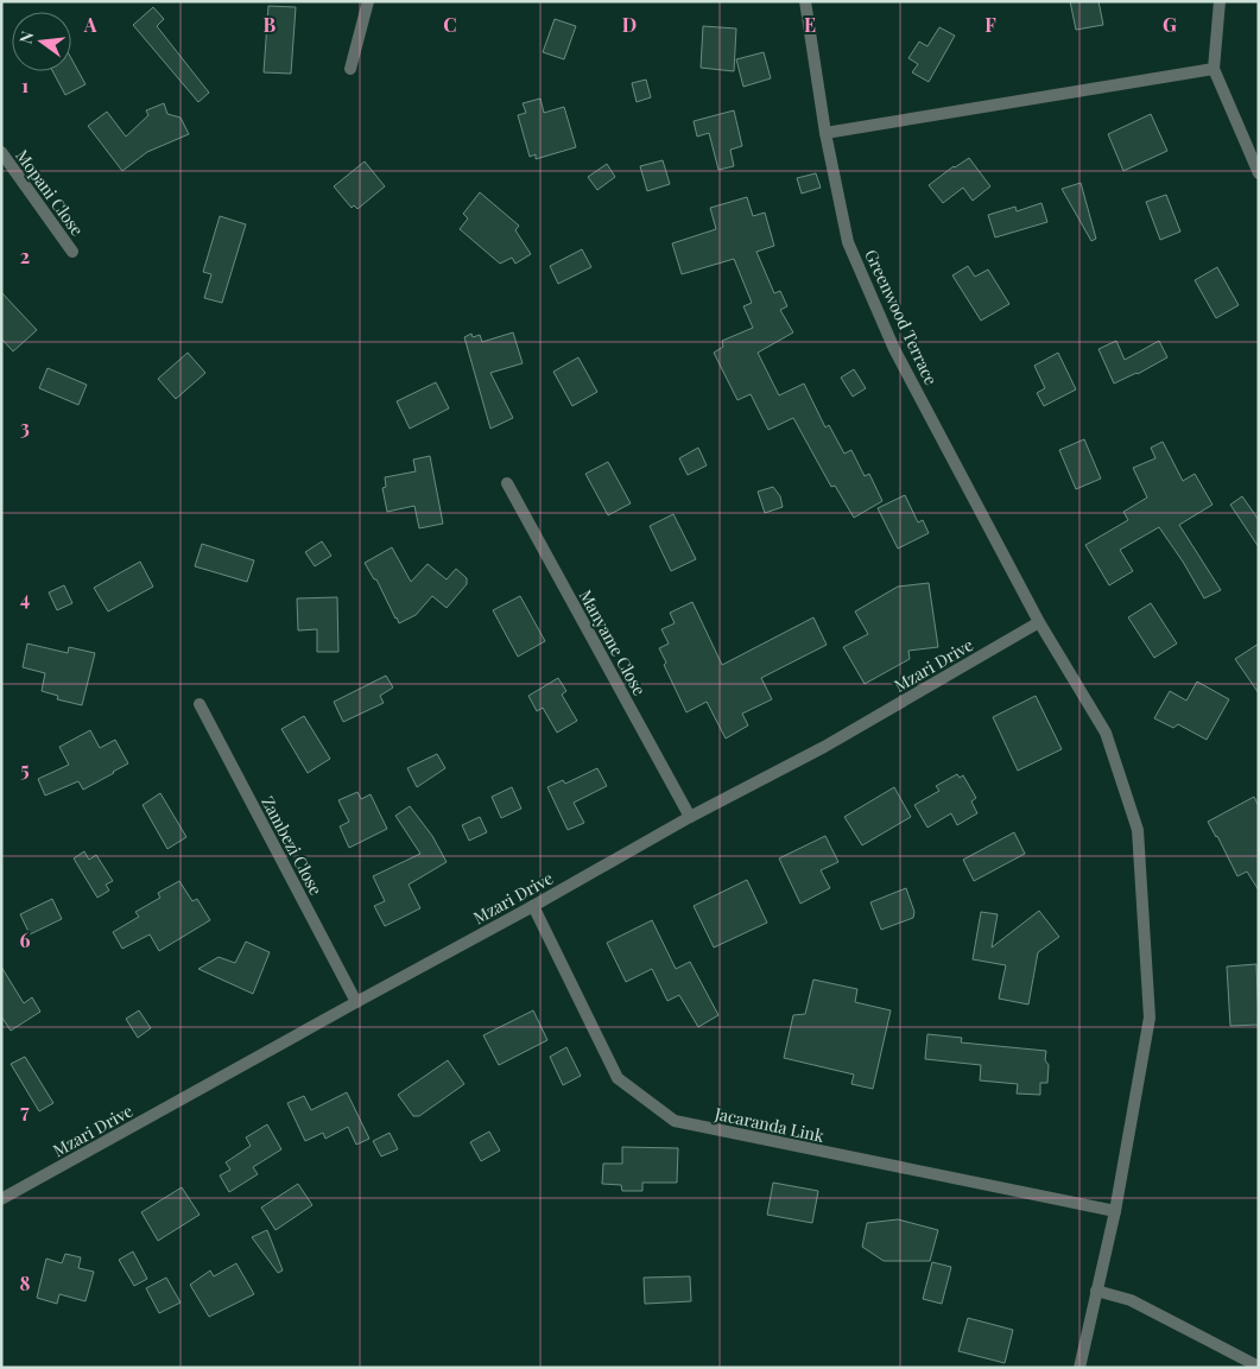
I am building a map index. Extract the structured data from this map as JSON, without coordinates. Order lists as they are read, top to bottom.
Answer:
{
  "streets": {
    "street": [
      "Mopani Close",
      "Greenwood Terrace",
      "Manyame Close",
      "Mzari Drive",
      "Zambezi Close",
      "Jacaranda Link"
    ]
  },
  "crossings": [
    ["Greenwood Terrace", "Mzari Drive"],
    ["Greenwood Terrace", "Jacaranda Link"],
    ["Manyame Close", "Mzari Drive"],
    ["Mzari Drive", "Zambezi Close"],
    ["Mzari Drive", "Jacaranda Link"]
  ],
  "north": "left",
  "grid": {
    "columns": [
      "A",
      "B",
      "C",
      "D",
      "E",
      "F",
      "G"
    ],
    "rows": [
      "1",
      "2",
      "3",
      "4",
      "5",
      "6",
      "7",
      "8"
    ]
  }
}
